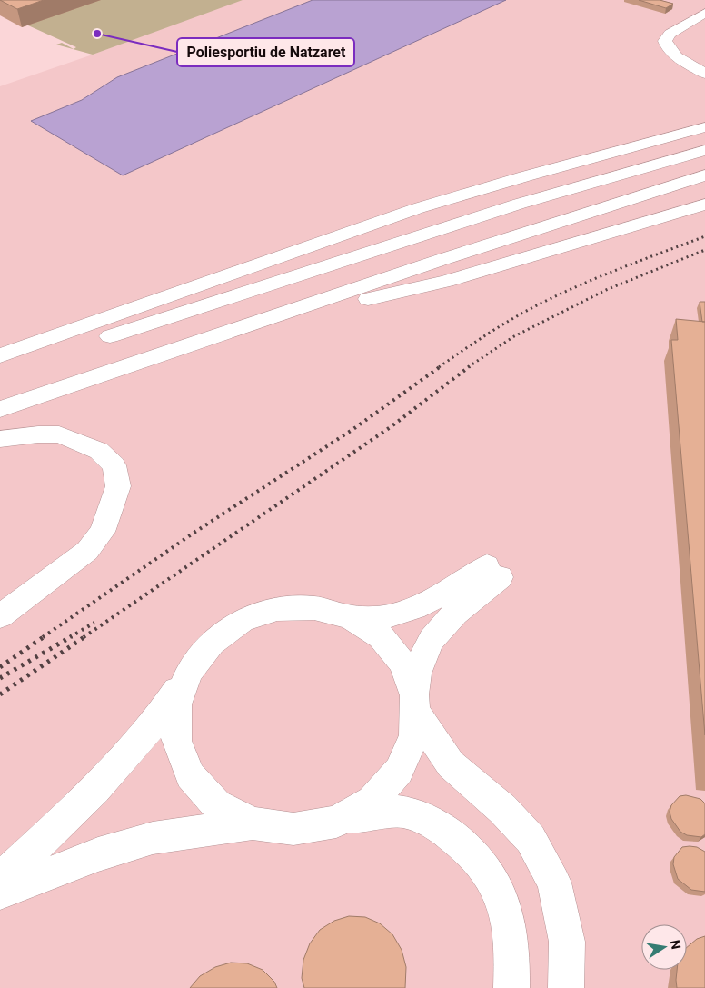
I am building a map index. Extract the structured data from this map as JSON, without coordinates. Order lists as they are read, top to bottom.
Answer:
{
  "places": ["Poliesportiu de Natzaret"],
  "north": "right"
}
